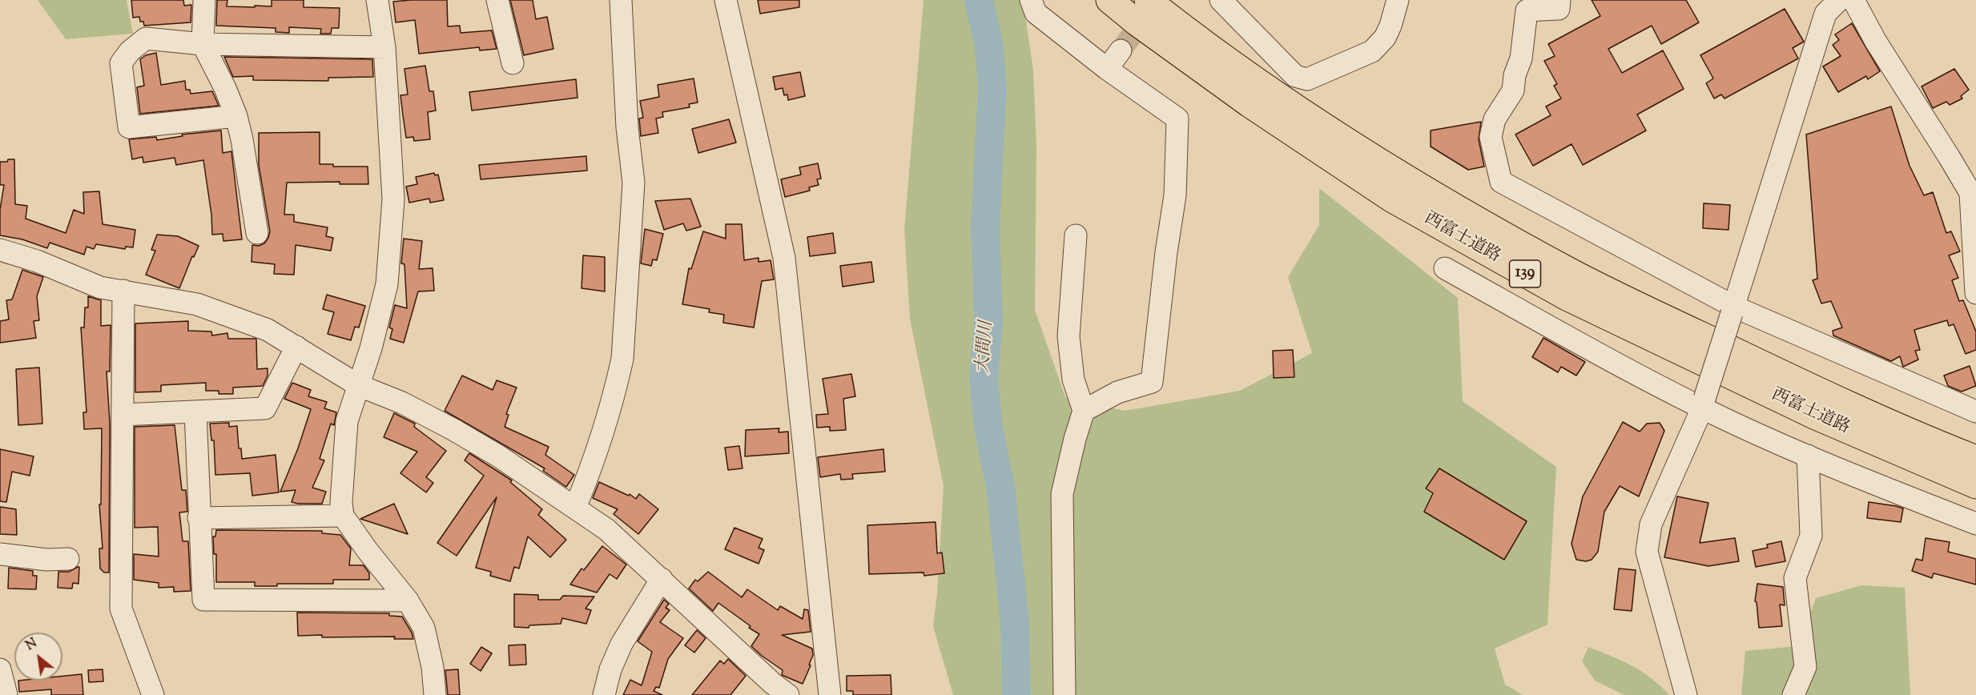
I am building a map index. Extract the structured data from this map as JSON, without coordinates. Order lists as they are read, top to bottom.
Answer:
{
  "streets": {
    "highway": ["西富士道路", "139"]
  },
  "water": ["大間川"],
  "north": "top left"
}
